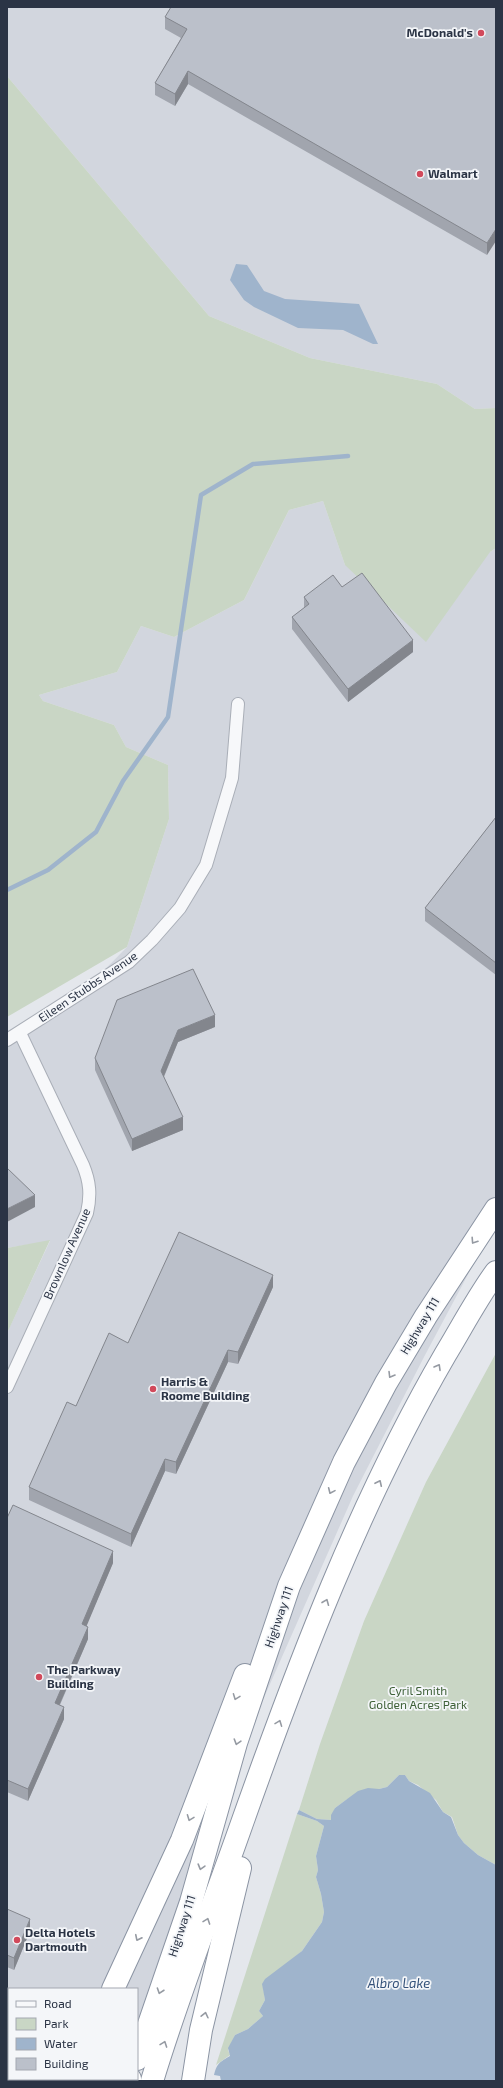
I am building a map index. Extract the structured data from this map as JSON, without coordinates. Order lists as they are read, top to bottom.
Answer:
{
  "streets": {
    "highway": ["Highway 111"],
    "street": ["Eileen Stubbs Avenue", "Brownlow Avenue"]
  },
  "crossings": [
    ["Eileen Stubbs Avenue", "Brownlow Avenue"]
  ],
  "water": ["Albro Lake"],
  "parks": ["Cyril Smith Golden Acres Park"],
  "places": [
    "McDonald's",
    "Walmart",
    "Harris & Roome Building",
    "The Parkway Building",
    "Delta Hotels Dartmouth"
  ],
  "legend": [
    "Road",
    "Park",
    "Water",
    "Building"
  ]
}
